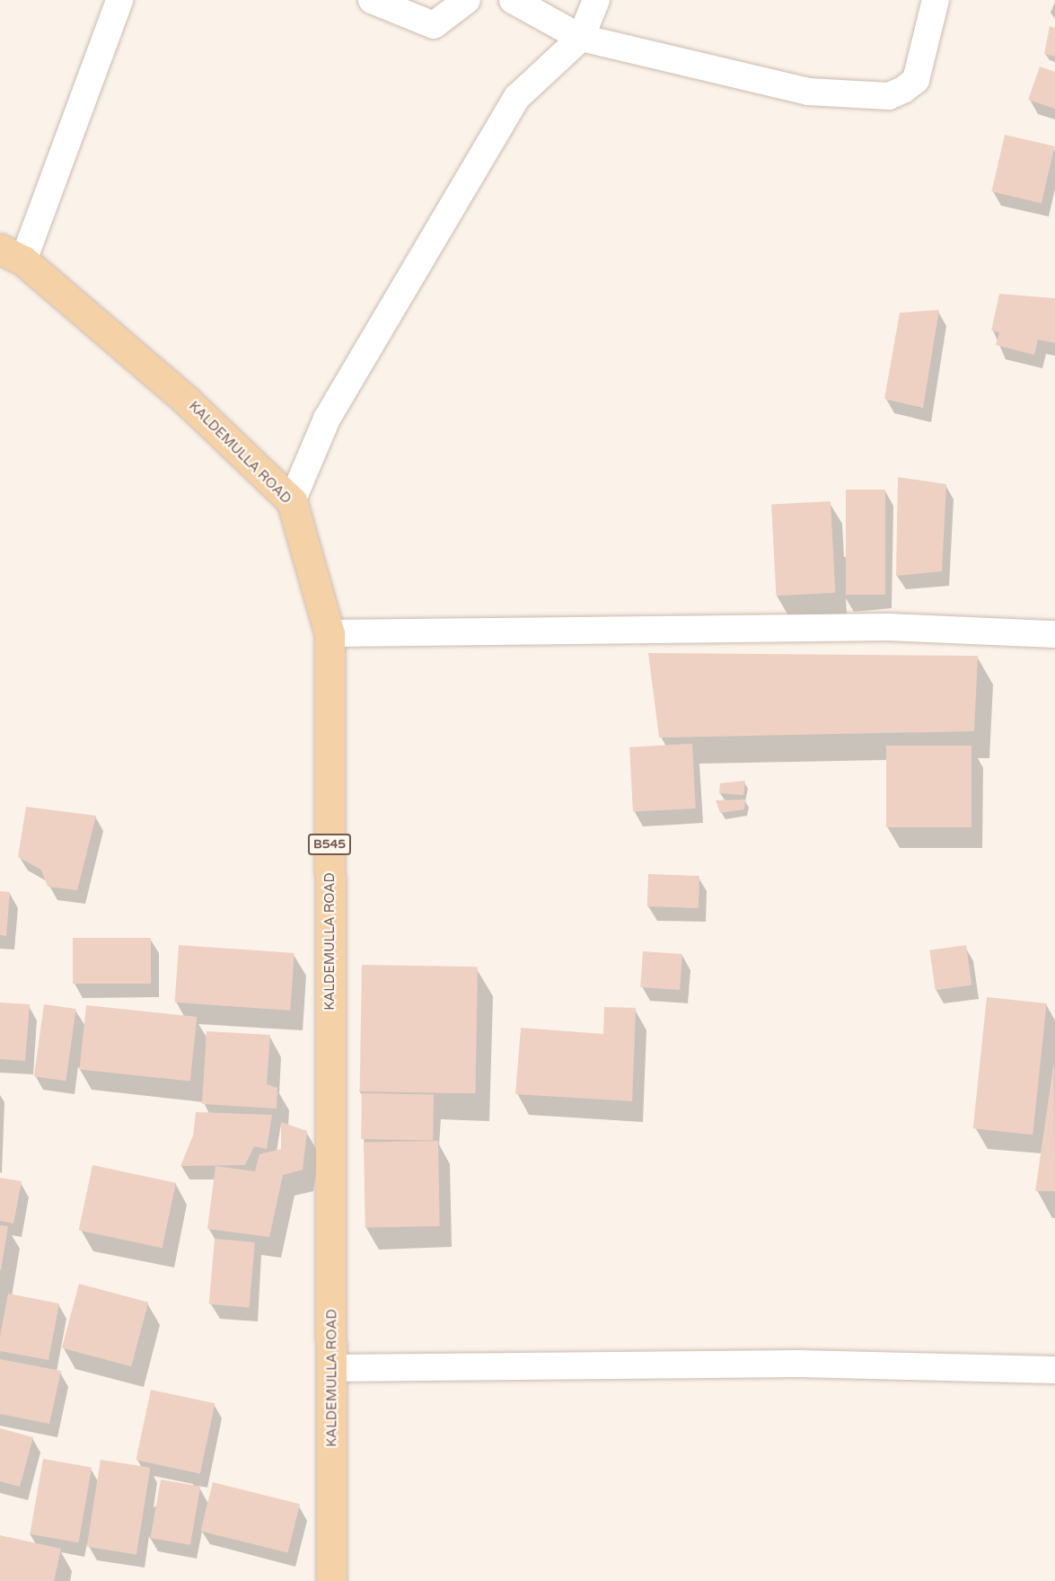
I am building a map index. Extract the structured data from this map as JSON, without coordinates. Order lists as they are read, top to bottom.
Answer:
{
  "streets": {
    "main road": ["KALDEMULLA ROAD", "B545"]
  }
}
